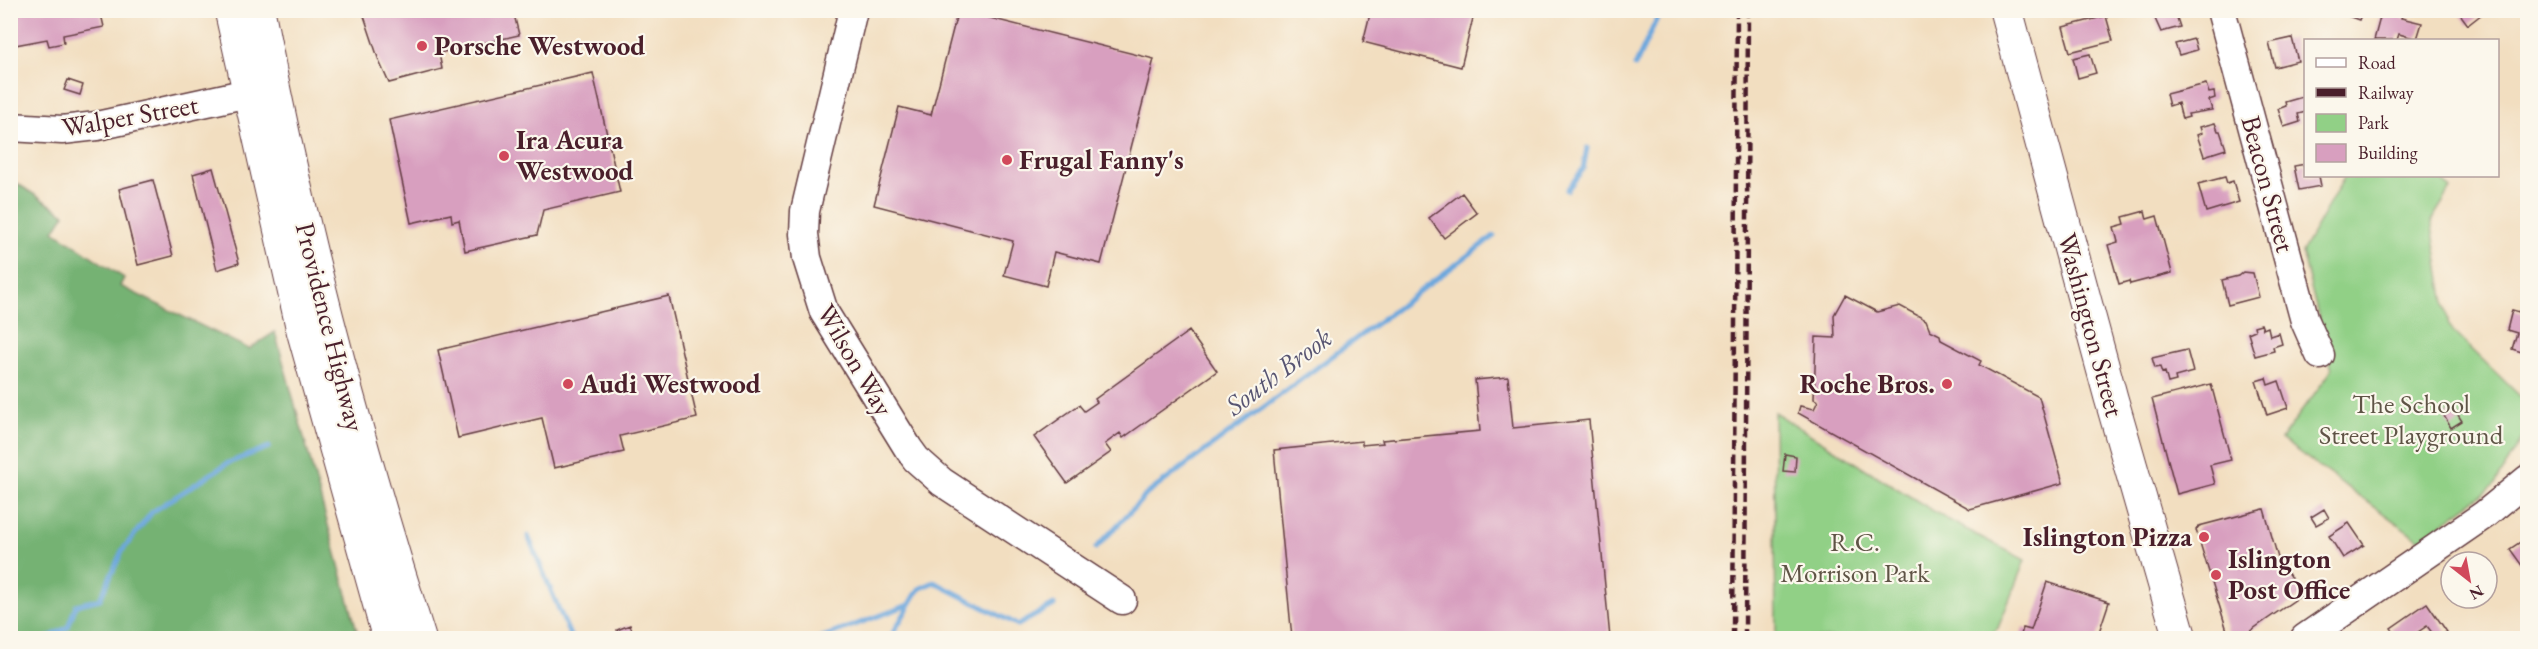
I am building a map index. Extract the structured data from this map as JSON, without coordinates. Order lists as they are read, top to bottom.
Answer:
{
  "streets": {
    "main road": ["Washington Street", "Providence Highway"],
    "street": ["Walper Street", "Beacon Street", "Wilson Way"]
  },
  "crossings": [
    ["Walper Street", "Providence Highway"]
  ],
  "water": ["South Brook"],
  "parks": ["The School Street Playground", "R.C. Morrison Park"],
  "places": [
    "Porsche Westwood",
    "Ira Acura Westwood",
    "Frugal Fanny's",
    "Audi Westwood",
    "Roche Bros.",
    "Islington Pizza",
    "Islington Post Office"
  ],
  "legend": [
    "Road",
    "Railway",
    "Park",
    "Building"
  ],
  "north": "bottom right"
}
